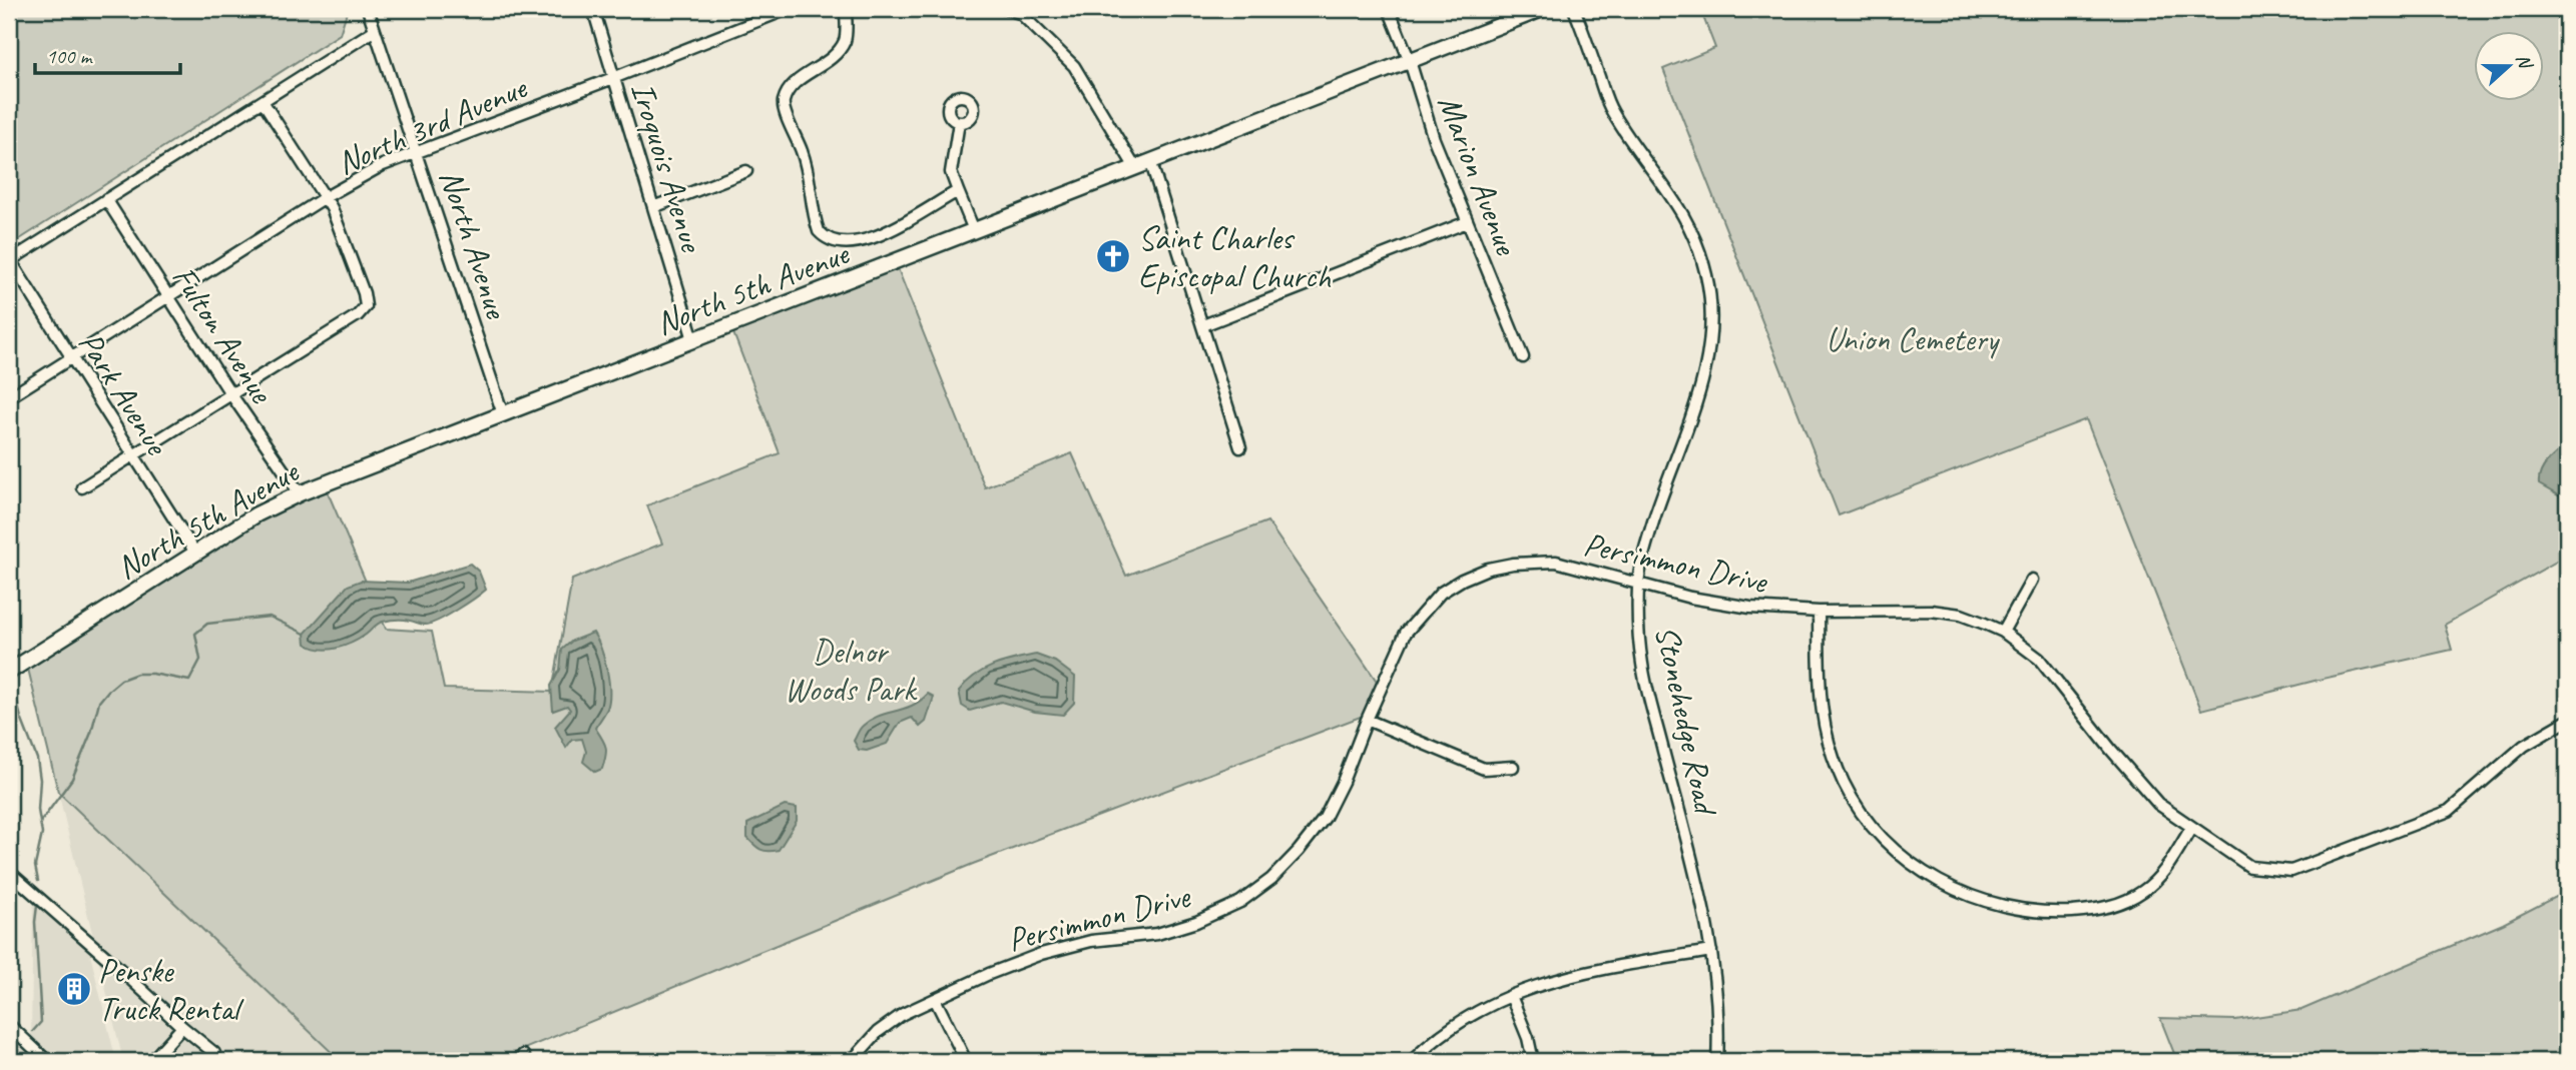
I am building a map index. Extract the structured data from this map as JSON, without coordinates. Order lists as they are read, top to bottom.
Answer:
{
  "streets": {
    "main road": ["North 5th Avenue"],
    "street": [
      "North 3rd Avenue",
      "Iroquois Avenue",
      "Marion Avenue",
      "North Avenue",
      "Fulton Avenue",
      "Park Avenue",
      "Persimmon Drive",
      "Stonehedge Road"
    ]
  },
  "crossings": [
    ["North 3rd Avenue", "Iroquois Avenue"],
    ["North 3rd Avenue", "North Avenue"],
    ["North 3rd Avenue", "Fulton Avenue"],
    ["North 3rd Avenue", "Park Avenue"],
    ["Iroquois Avenue", "North 5th Avenue"],
    ["Marion Avenue", "North 5th Avenue"],
    ["North Avenue", "North 5th Avenue"],
    ["North 5th Avenue", "Fulton Avenue"],
    ["North 5th Avenue", "Park Avenue"],
    ["Persimmon Drive", "Stonehedge Road"]
  ],
  "parks": ["Union Cemetery", "Delnor Woods Park"],
  "places": {
    "church": ["Saint Charles Episcopal Church"],
    "building": ["Penske Truck Rental"]
  },
  "scale_bar": "100 m",
  "north": "right"
}
